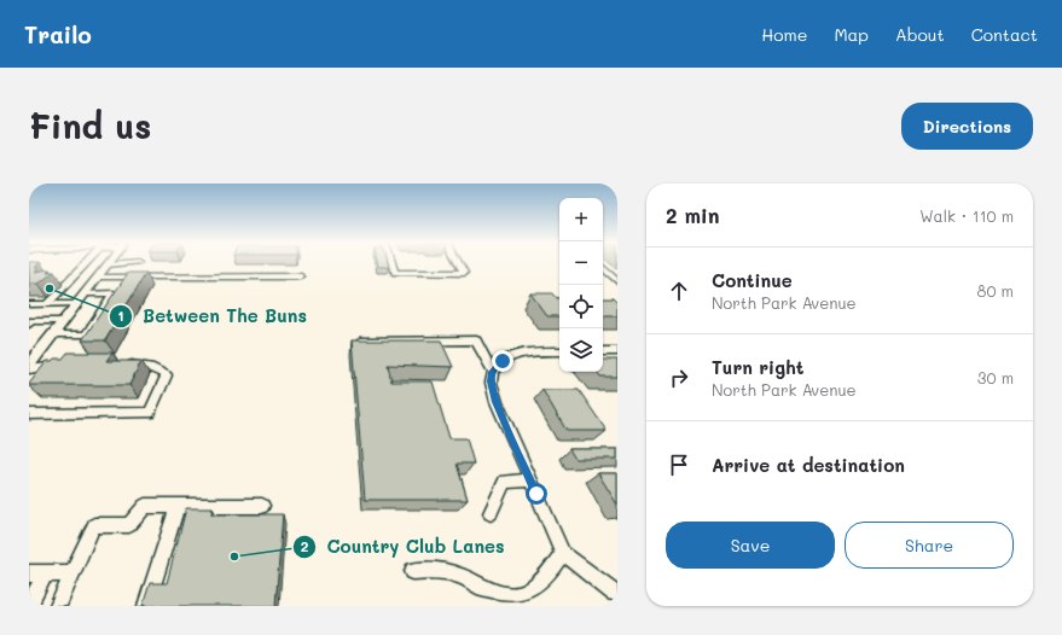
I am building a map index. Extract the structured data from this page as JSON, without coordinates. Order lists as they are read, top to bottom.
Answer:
{
  "places": ["Between The Buns", "Country Club Lanes"],
  "page": {
    "header": "Trailo",
    "nav": [
      "Home",
      "Map",
      "About",
      "Contact"
    ],
    "buttons": [
      "Directions",
      ["Save", "Share"]
    ],
    "title": "Find us",
    "heading": ["2 min", "Walk · 110 m"],
    "map_buttons": ["+", "−"],
    "list": [
      ["Continue", "North Park Avenue", "80 m"],
      ["Turn right", "North Park Avenue", "30 m"],
      "Arrive at destination"
    ]
  }
}
